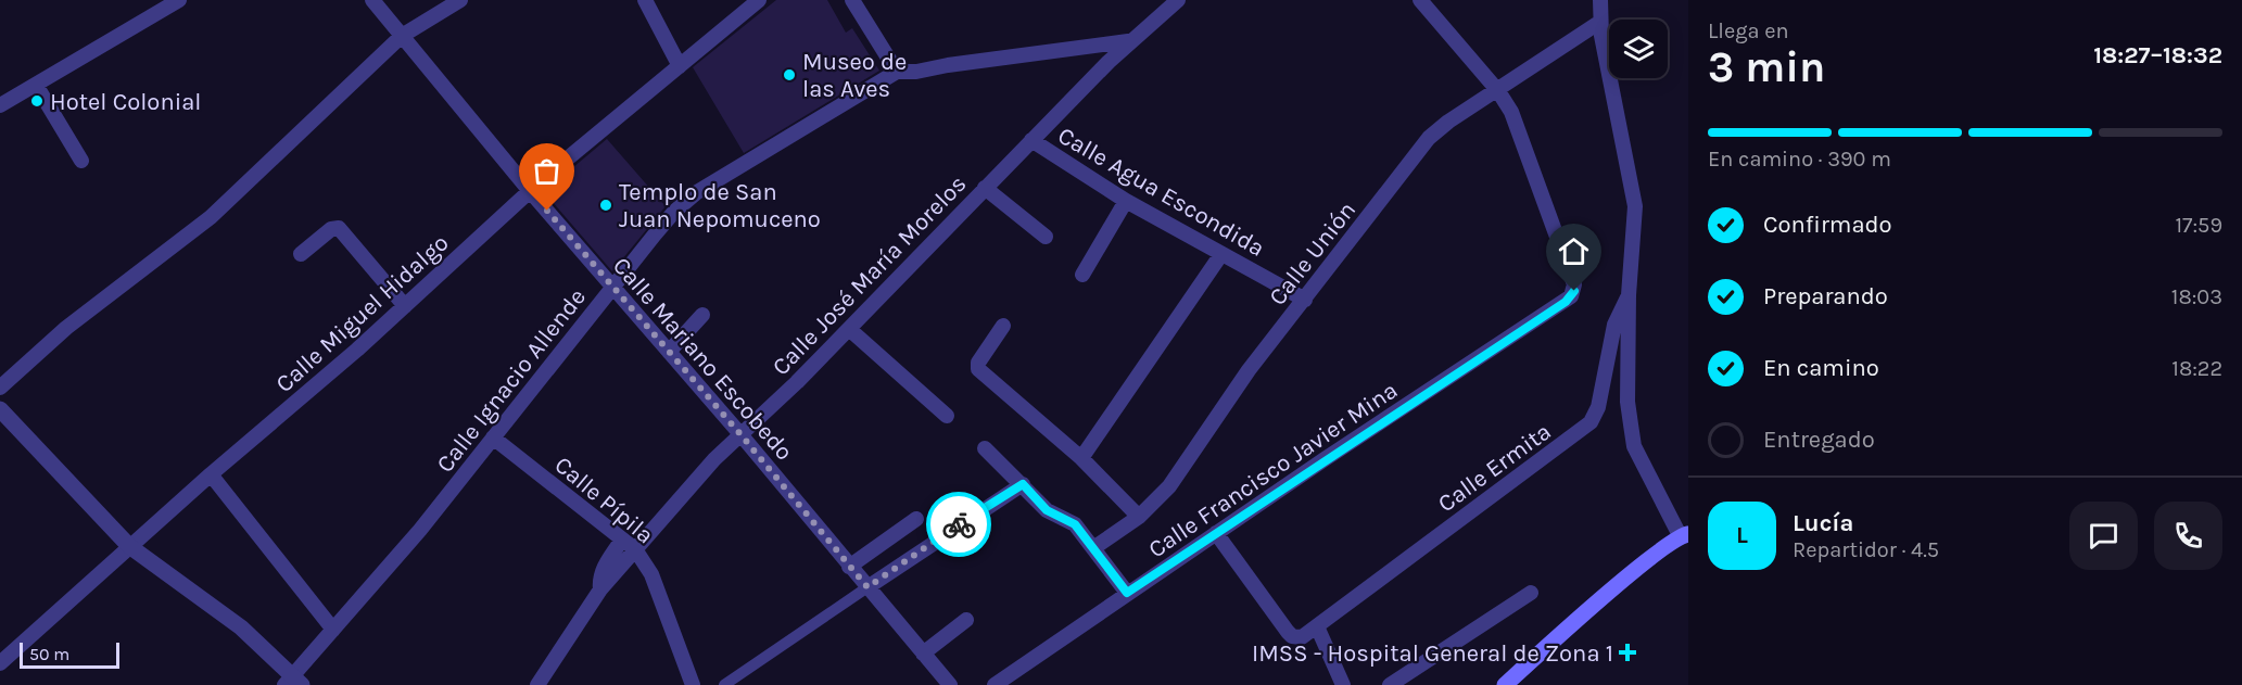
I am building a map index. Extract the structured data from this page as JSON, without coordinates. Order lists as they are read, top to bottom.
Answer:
{
  "streets": {
    "street": [
      "Calle Agua Escondida",
      "Calle Unión",
      "Calle José María Morelos",
      "Calle Miguel Hidalgo",
      "Calle Mariano Escobedo",
      "Calle Ignacio Allende",
      "Calle Ermita",
      "Calle Francisco Javier Mina",
      "Calle Pípila"
    ]
  },
  "crossings": [
    ["Calle Agua Escondida", "Calle Unión"],
    ["Calle Agua Escondida", "Calle José María Morelos"],
    ["Calle Unión", "Calle Francisco Javier Mina"],
    ["Calle José María Morelos", "Calle Mariano Escobedo"],
    ["Calle José María Morelos", "Calle Ignacio Allende"],
    ["Calle José María Morelos", "Calle Pípila"],
    ["Calle Miguel Hidalgo", "Calle Mariano Escobedo"],
    ["Calle Mariano Escobedo", "Calle Ignacio Allende"],
    ["Calle Ignacio Allende", "Calle Pípila"],
    ["Calle Ermita", "Calle Francisco Javier Mina"]
  ],
  "places": {
    "other": ["Museo de las Aves", "Hotel Colonial", "Templo de San Juan Nepomuceno"],
    "health": ["IMSS - Hospital General de Zona 1"]
  },
  "scale_bar": "50 m",
  "page": {
    "heading": ["3 min", "Llega en", "18:27–18:32"],
    "panel": ["Lucía", "Repartidor · 4.5"],
    "bar": "En camino · 390 m",
    "list": [
      ["Confirmado", "17:59"],
      ["Preparando", "18:03"],
      ["En camino", "18:22"],
      "Entregado"
    ],
    "round": "L",
    "scale": "50 m"
  }
}
